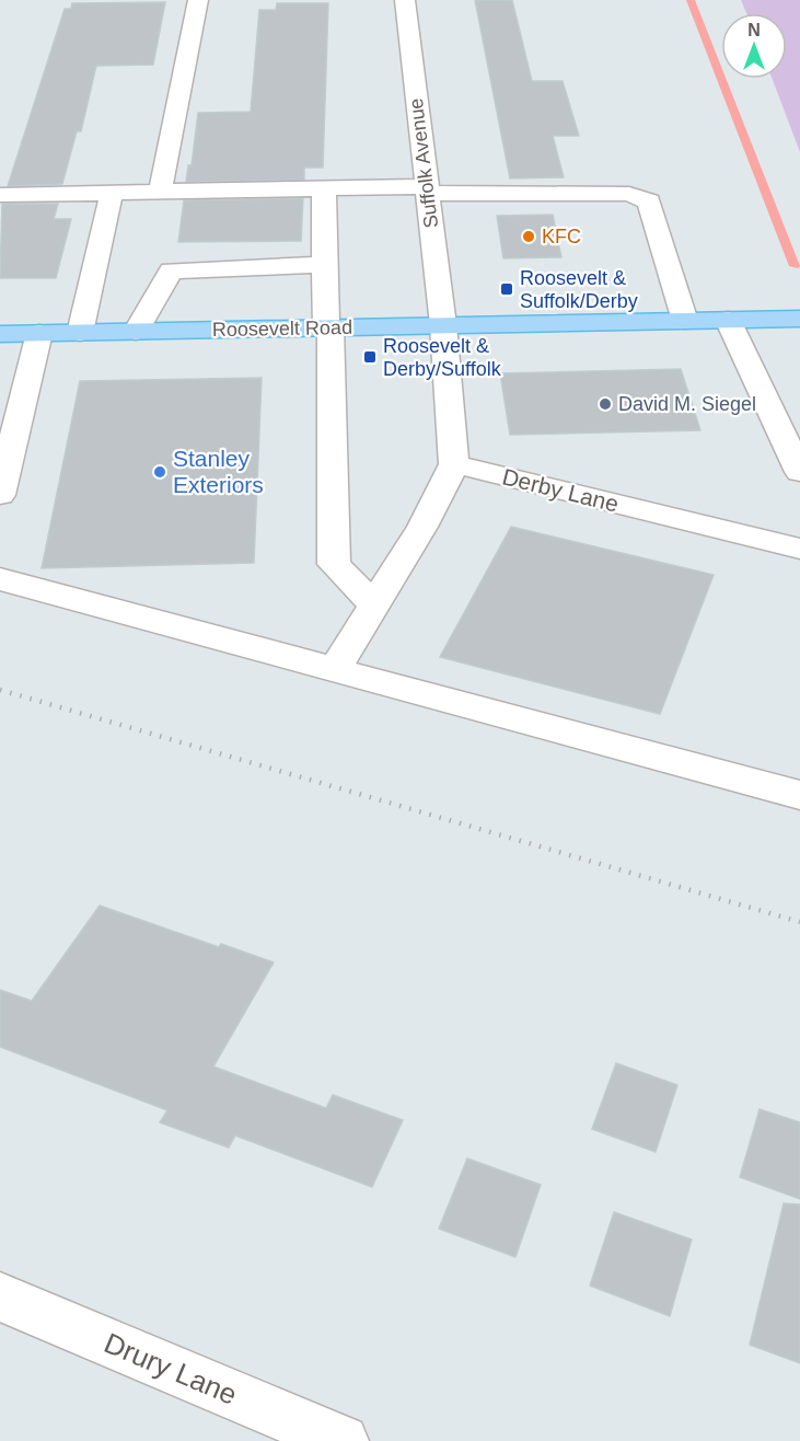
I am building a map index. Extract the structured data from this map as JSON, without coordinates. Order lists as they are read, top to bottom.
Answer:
{
  "streets": {
    "main road": ["Roosevelt Road"],
    "street": ["Suffolk Avenue", "Derby Lane", "Drury Lane"]
  },
  "crossings": [
    ["Suffolk Avenue", "Roosevelt Road"]
  ],
  "places": {
    "other": ["KFC", "David M. Siegel", "Stanley Exteriors"],
    "transit": ["Roosevelt & Suffolk/Derby", "Roosevelt & Derby/Suffolk"]
  },
  "north": "top"
}
